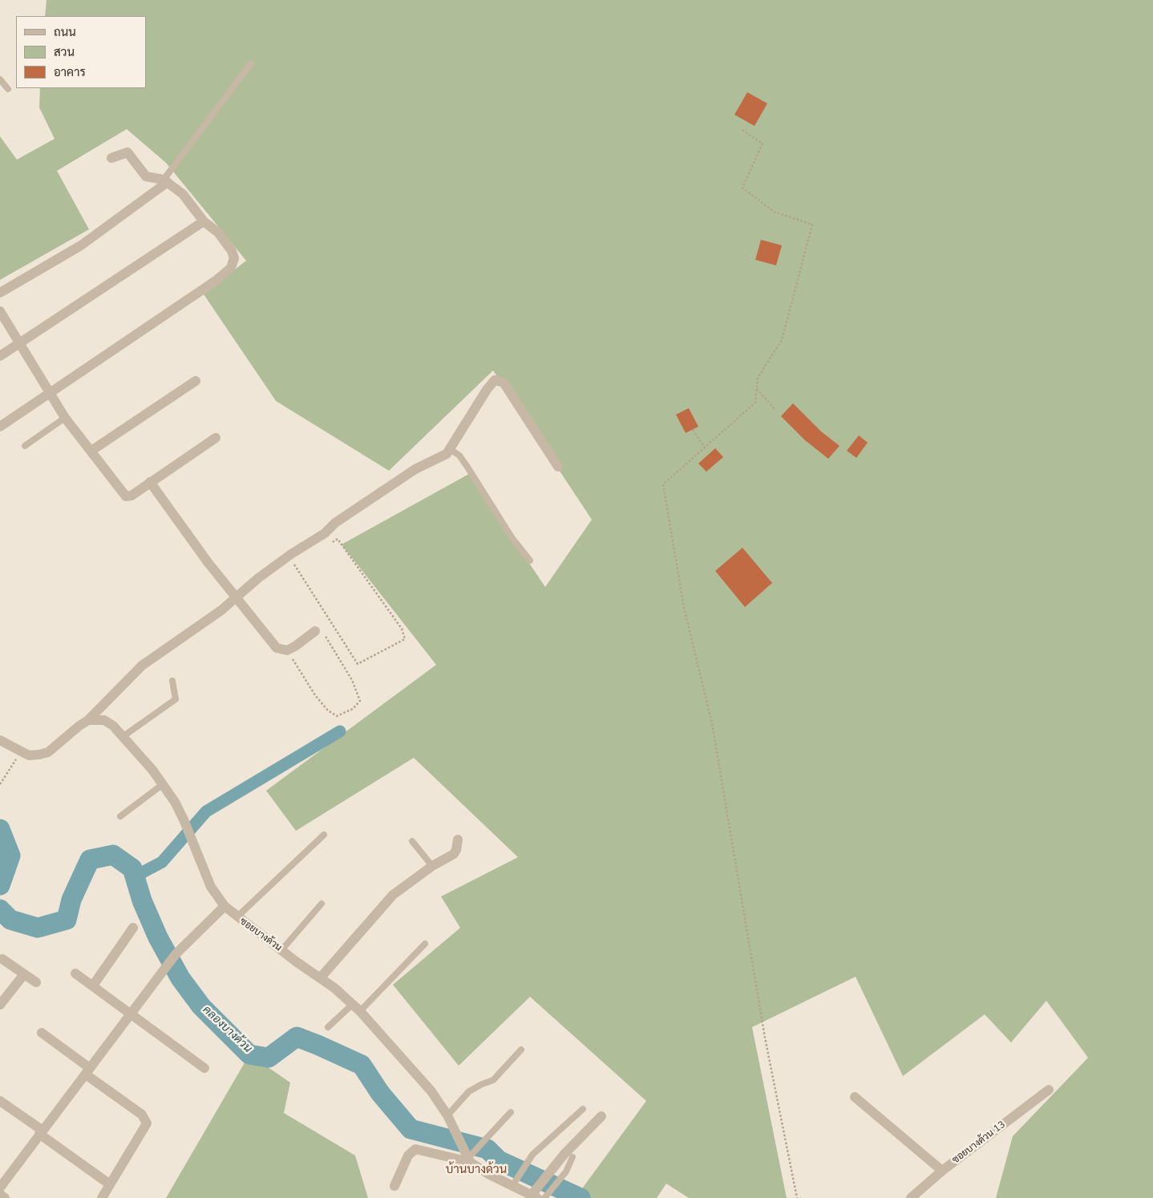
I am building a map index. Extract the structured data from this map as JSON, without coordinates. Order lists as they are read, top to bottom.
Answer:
{
  "streets": {
    "street": ["ซอยบางด้วน", "ซอยบางด้วน 13"]
  },
  "districts": ["บ้านบางด้วน"],
  "water": ["คลองบางด้วน"],
  "legend": ["ถนน", "สวน", "อาคาร"]
}
